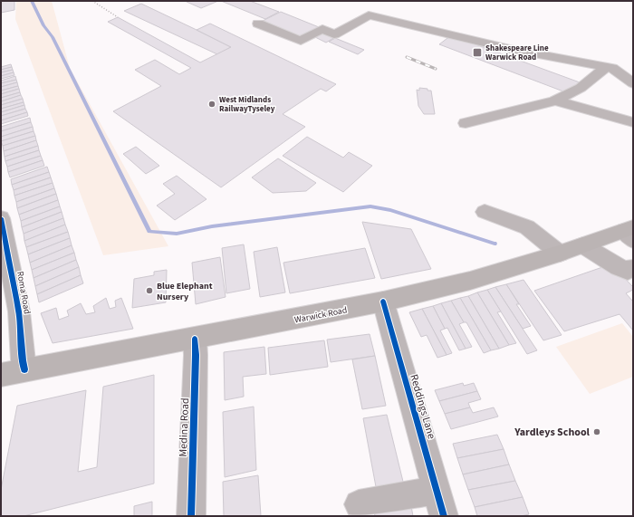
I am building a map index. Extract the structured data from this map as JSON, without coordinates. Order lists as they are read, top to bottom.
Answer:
{
  "streets": {
    "highway": ["Warwick Road"],
    "street": ["Roma Road", "Reddings Lane", "Medina Road"]
  },
  "crossings": [
    ["Roma Road", "Warwick Road"],
    ["Warwick Road", "Reddings Lane"],
    ["Warwick Road", "Medina Road"]
  ],
  "places": {
    "transit": ["Shakespeare Line Warwick Road"],
    "other": ["West Midlands RailwayTyseley", "Blue Elephant Nursery", "Yardleys School"]
  }
}
